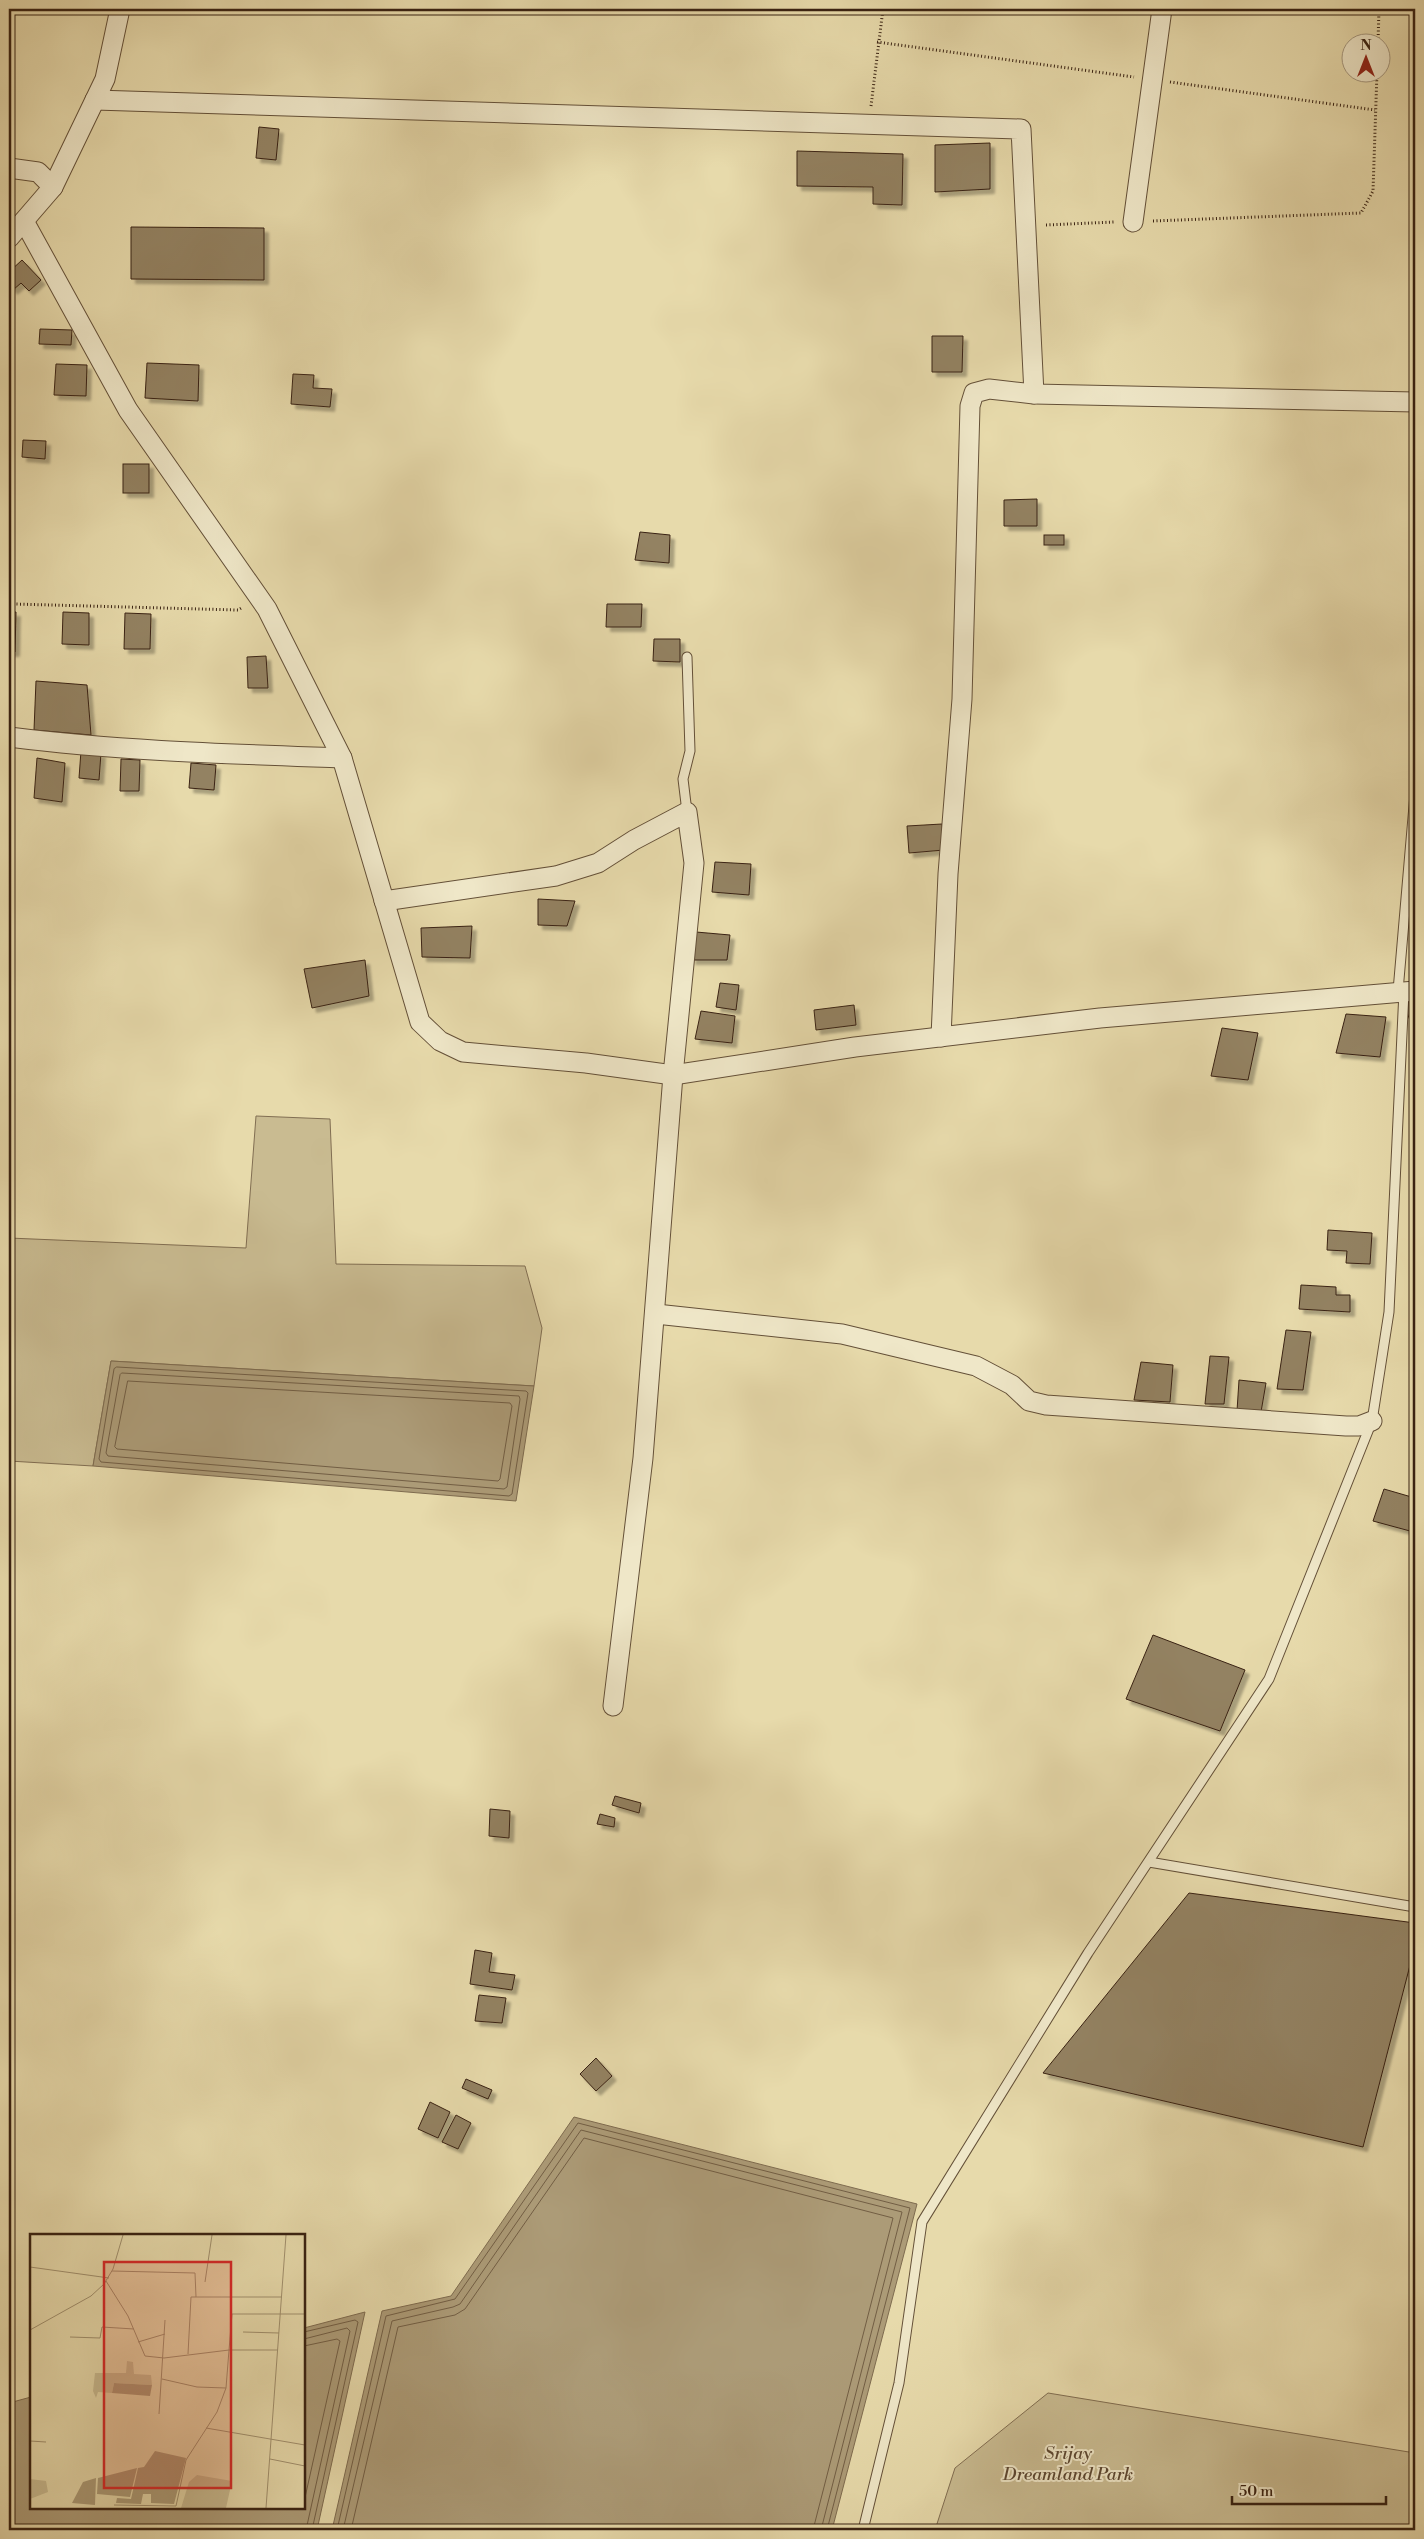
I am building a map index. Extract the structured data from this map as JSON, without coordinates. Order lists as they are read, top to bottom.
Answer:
{
  "parks": ["Srijay Dreamland Park"],
  "scale_bar": "50 m",
  "north": "top"
}
